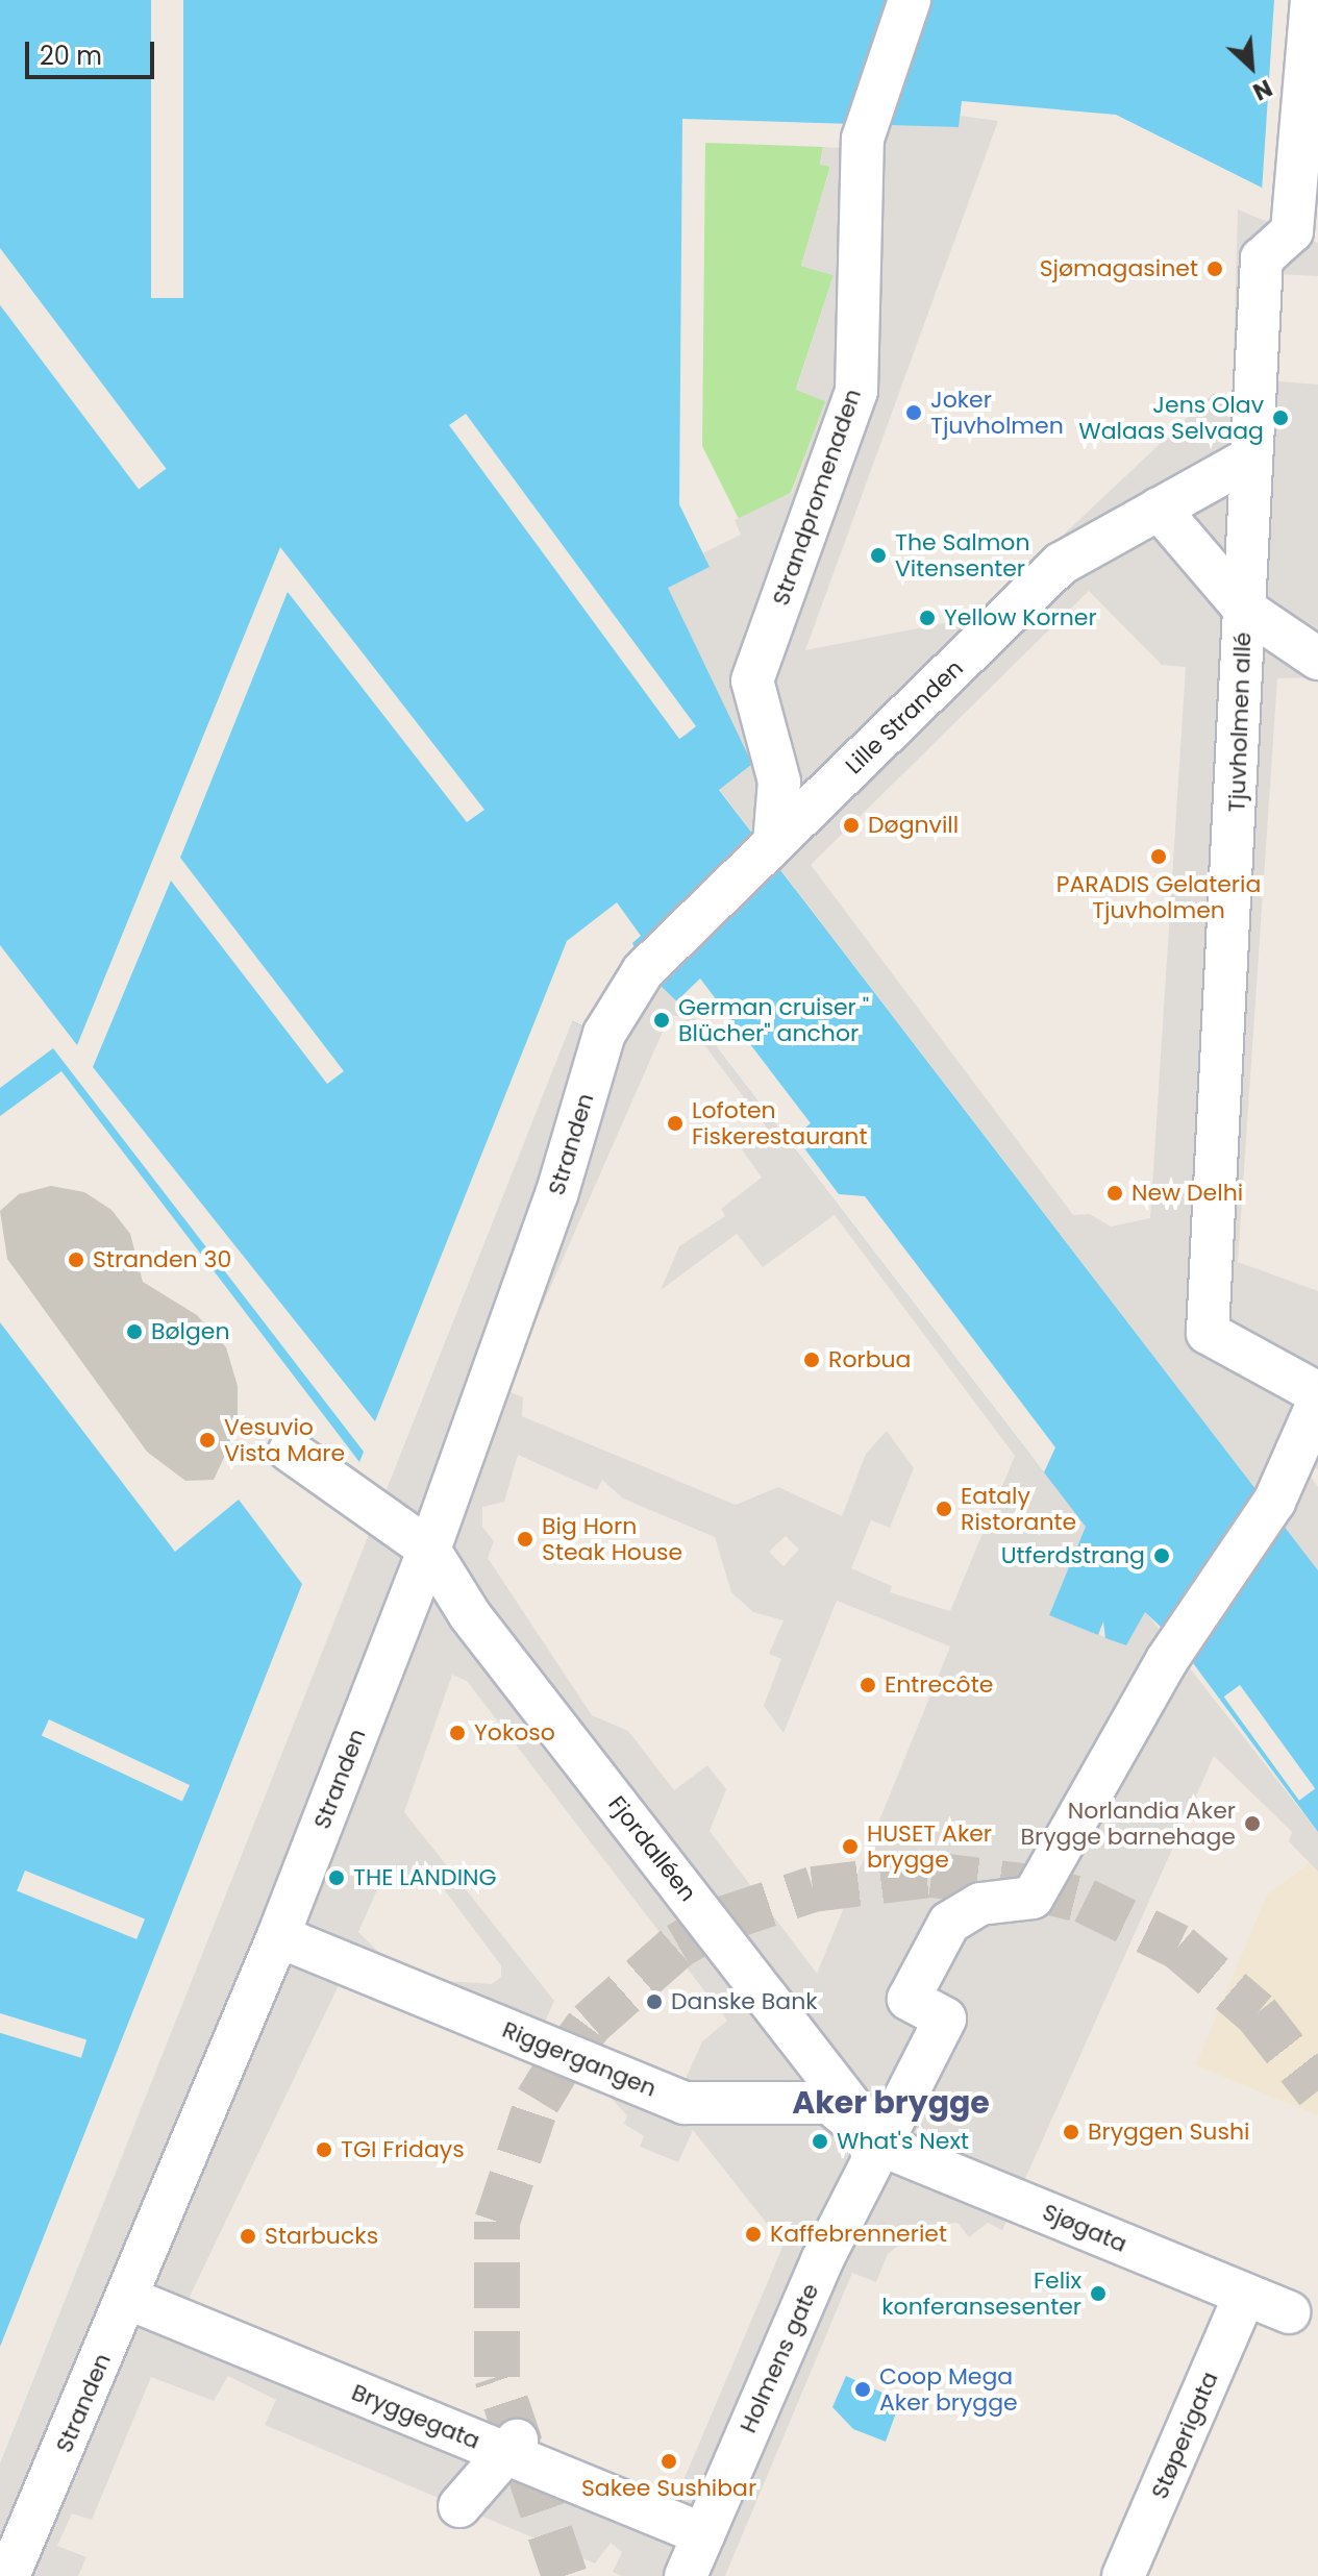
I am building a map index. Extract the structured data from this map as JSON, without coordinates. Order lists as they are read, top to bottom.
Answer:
{
  "streets": {
    "street": [
      "Strandpromenaden",
      "Lille Stranden",
      "Tjuvholmen allé",
      "Stranden",
      "Fjordalléen",
      "Riggergangen",
      "Sjøgata",
      "Holmens gate",
      "Bryggegata",
      "Støperigata"
    ]
  },
  "crossings": [
    ["Strandpromenaden", "Lille Stranden"],
    ["Lille Stranden", "Tjuvholmen allé"],
    ["Lille Stranden", "Stranden"],
    ["Stranden", "Fjordalléen"],
    ["Stranden", "Riggergangen"],
    ["Stranden", "Bryggegata"],
    ["Fjordalléen", "Riggergangen"],
    ["Fjordalléen", "Sjøgata"],
    ["Fjordalléen", "Holmens gate"],
    ["Riggergangen", "Sjøgata"],
    ["Riggergangen", "Holmens gate"],
    ["Sjøgata", "Holmens gate"],
    ["Sjøgata", "Støperigata"],
    ["Holmens gate", "Bryggegata"]
  ],
  "districts": ["Aker brygge"],
  "places": [
    "Sjømagasinet",
    "Joker Tjuvholmen",
    "Jens Olav Walaas Selvaag",
    "The Salmon Vitensenter",
    "Yellow Korner",
    "Døgnvill",
    "PARADIS Gelateria Tjuvholmen",
    "German cruiser \" Blücher\" anchor",
    "Lofoten Fiskerestaurant",
    "New Delhi",
    "Stranden 30",
    "Bølgen",
    "Rorbua",
    "Vesuvio Vista Mare",
    "Eataly Ristorante",
    "Big Horn Steak House",
    "Utferdstrang",
    "Entrecôte",
    "Yokoso",
    "Norlandia Aker Brygge barnehage",
    "HUSET Aker brygge",
    "THE LANDING",
    "Danske Bank",
    "Bryggen Sushi",
    "What's Next",
    "TGI Fridays",
    "Kaffebrenneriet",
    "Starbucks",
    "Felix konferansesenter",
    "Coop Mega Aker brygge",
    "Sakee Sushibar"
  ],
  "scale_bar": "20 m",
  "north": "bottom right"
}
